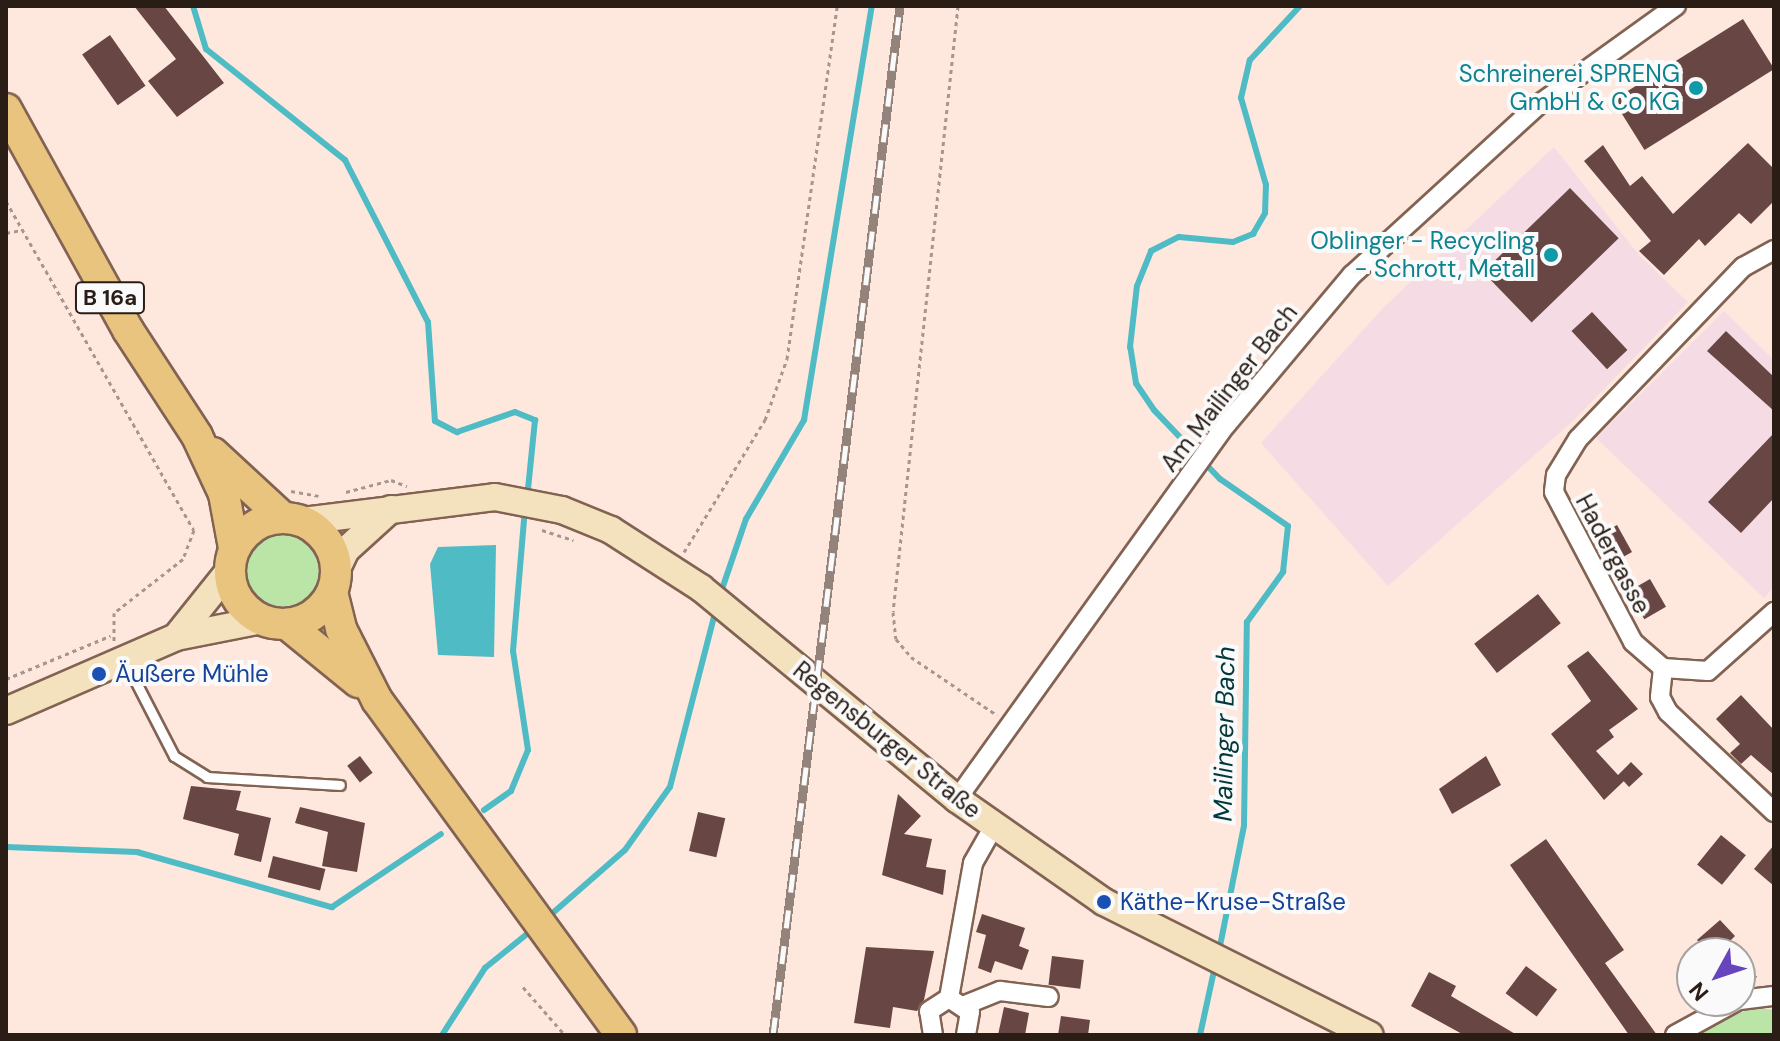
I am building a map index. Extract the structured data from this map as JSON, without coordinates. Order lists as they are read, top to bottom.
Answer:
{
  "streets": {
    "main road": ["B 16a"],
    "street": ["Am Mailinger Bach", "Hadergasse", "Regensburger Straße"]
  },
  "crossings": [
    ["B 16a", "Regensburger Straße"],
    ["Am Mailinger Bach", "Regensburger Straße"]
  ],
  "water": ["Mailinger Bach"],
  "places": [
    "Schreinerei SPRENG GmbH & Co KG",
    "Oblinger - Recycling - Schrott, Metall",
    "Äußere Mühle",
    "Käthe-Kruse-Straße"
  ],
  "north": "bottom left"
}
